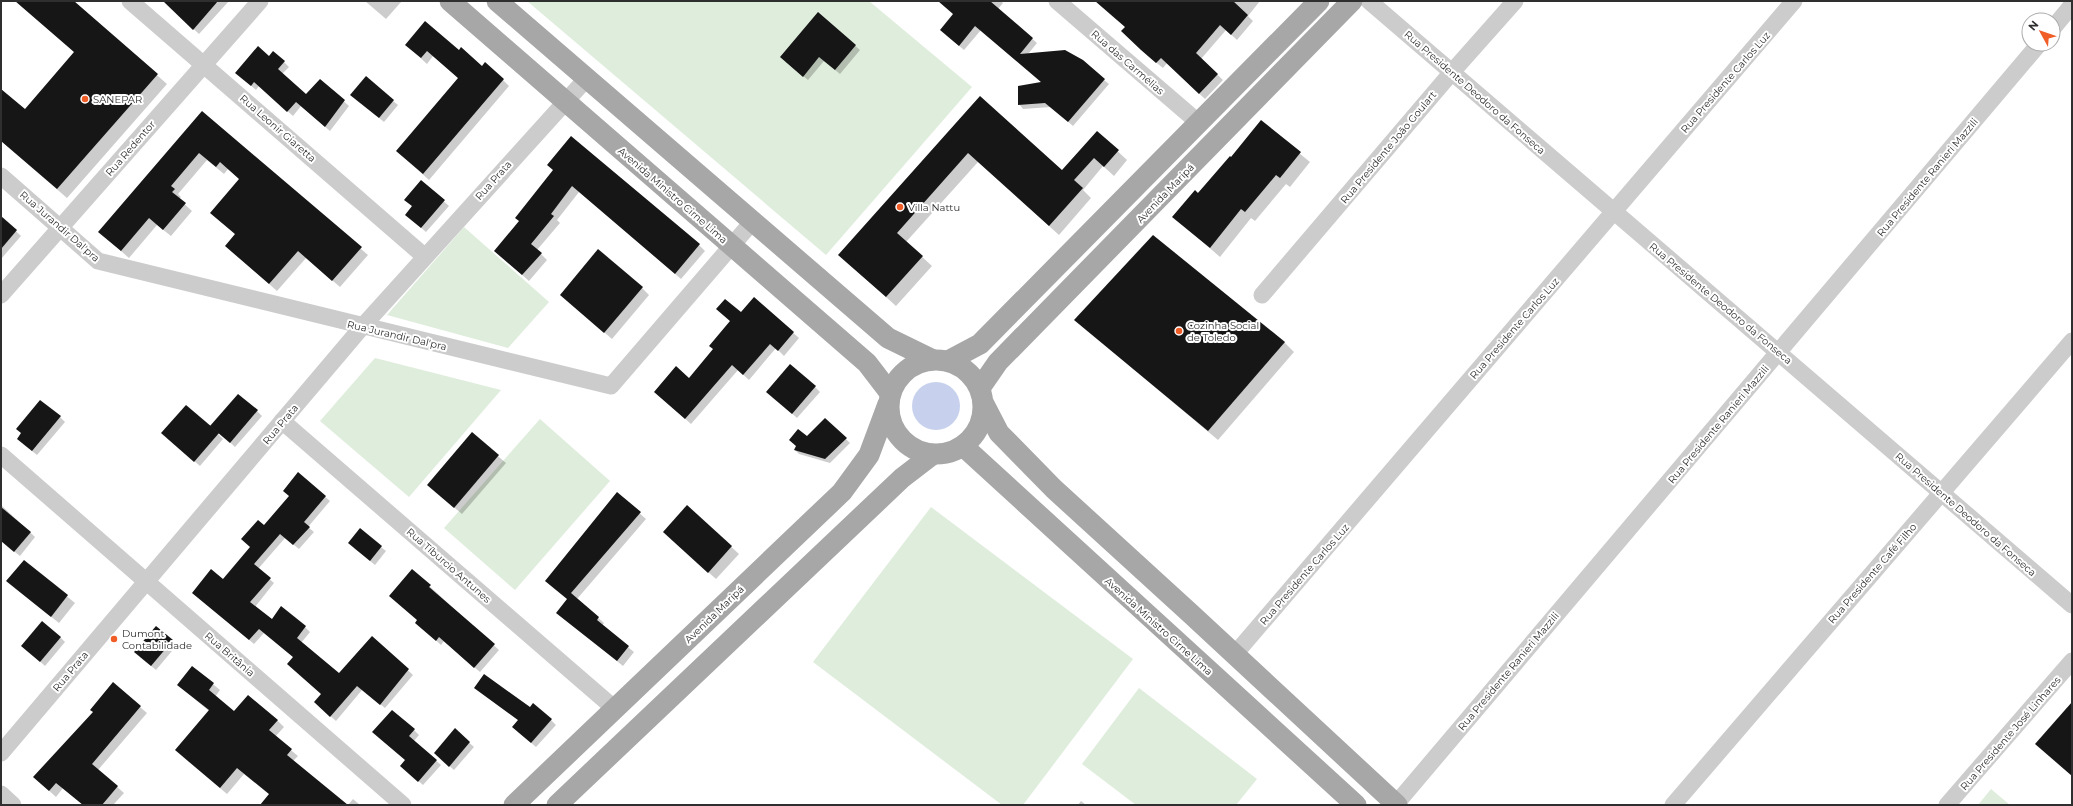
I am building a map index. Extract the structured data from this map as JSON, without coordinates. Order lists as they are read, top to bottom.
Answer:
{
  "streets": {
    "main road": ["Avenida Maripá", "Avenida Ministro Cirne Lima"],
    "street": [
      "Rua das Carmélias",
      "Rua Presidente Carlos Luz",
      "Rua Presidente Deodoro da Fonseca",
      "Rua Leonir Giaretta",
      "Rua Presidente João Goulart",
      "Rua Redentor",
      "Rua Presidente Ranieri Mazzili",
      "Rua Prata",
      "Rua Jurandir Dal'pra",
      "Rua Tíburcio Antunes",
      "Rua Presidente Café Filho",
      "Rua Britânia",
      "Rua Presidente José Linhares"
    ]
  },
  "crossings": [
    ["Rua Presidente Carlos Luz", "Rua Presidente Deodoro da Fonseca"],
    ["Rua Presidente Deodoro da Fonseca", "Rua Presidente João Goulart"],
    ["Rua Presidente Deodoro da Fonseca", "Rua Presidente Ranieri Mazzili"],
    ["Rua Presidente Deodoro da Fonseca", "Rua Presidente Café Filho"],
    ["Rua Leonir Giaretta", "Rua Redentor"],
    ["Rua Leonir Giaretta", "Rua Prata"],
    ["Rua Redentor", "Rua Jurandir Dal'pra"],
    ["Rua Prata", "Avenida Ministro Cirne Lima"],
    ["Rua Prata", "Rua Jurandir Dal'pra"],
    ["Rua Prata", "Rua Tíburcio Antunes"],
    ["Rua Prata", "Rua Britânia"],
    ["Avenida Maripá", "Avenida Ministro Cirne Lima"],
    ["Avenida Maripá", "Rua Tíburcio Antunes"],
    ["Avenida Ministro Cirne Lima", "Rua Jurandir Dal'pra"]
  ],
  "places": [
    "SANEPAR",
    "Villa Nattu",
    "Cozinha Social de Toledo",
    "Dumont Contabilidade"
  ],
  "north": "top left"
}
